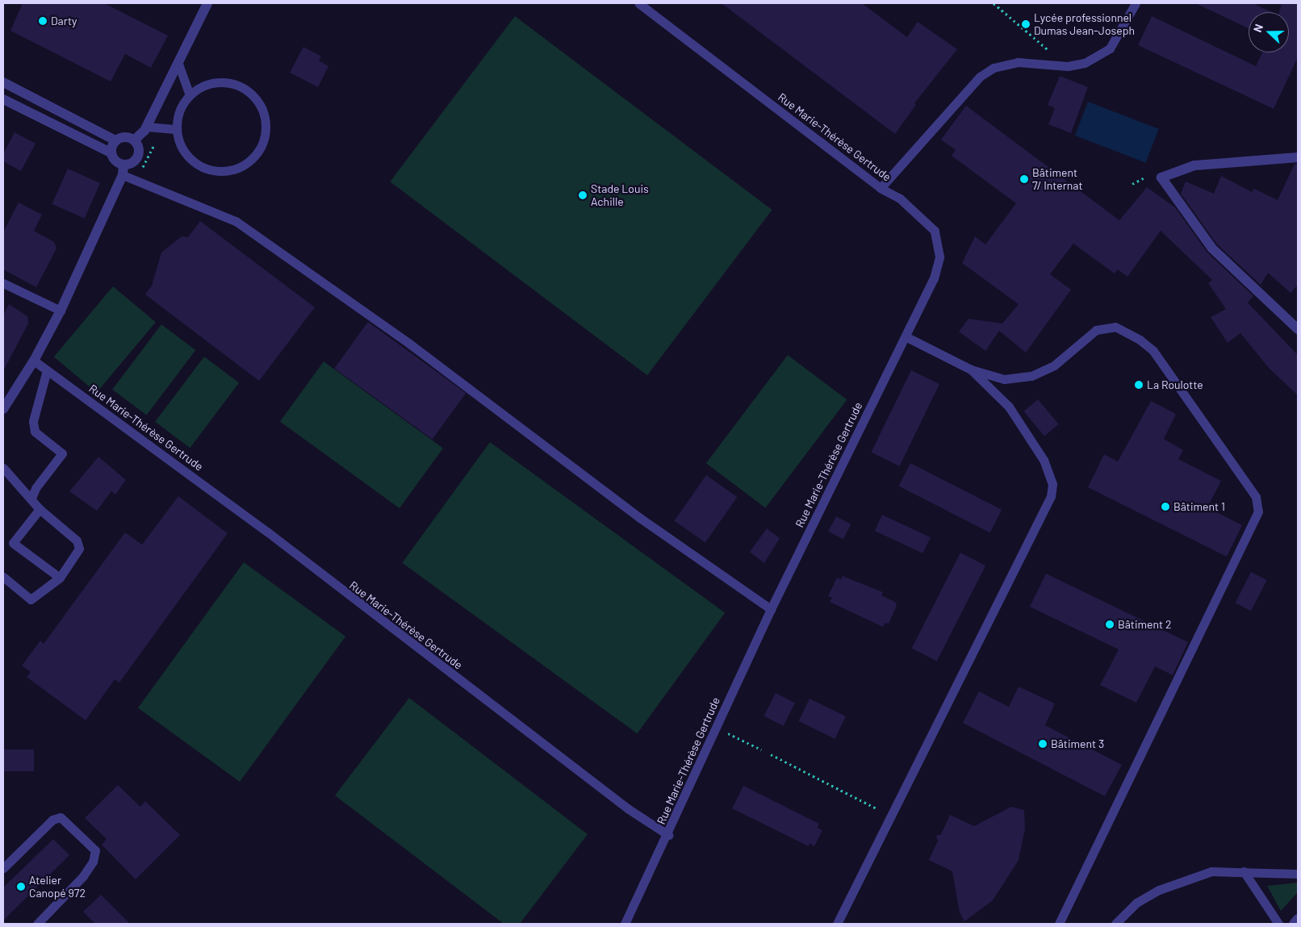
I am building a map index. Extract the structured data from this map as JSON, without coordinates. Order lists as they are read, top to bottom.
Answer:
{
  "streets": {
    "lane": ["Rue Marie-Thérèse Gertrude"]
  },
  "places": [
    "Darty",
    "Lycée professionnel Dumas Jean-Joseph",
    "Bâtiment 7/ Internat",
    "Stade Louis Achille",
    "La Roulotte",
    "Bâtiment 1",
    "Bâtiment 2",
    "Bâtiment 3",
    "Atelier Canopé 972"
  ],
  "north": "left"
}
